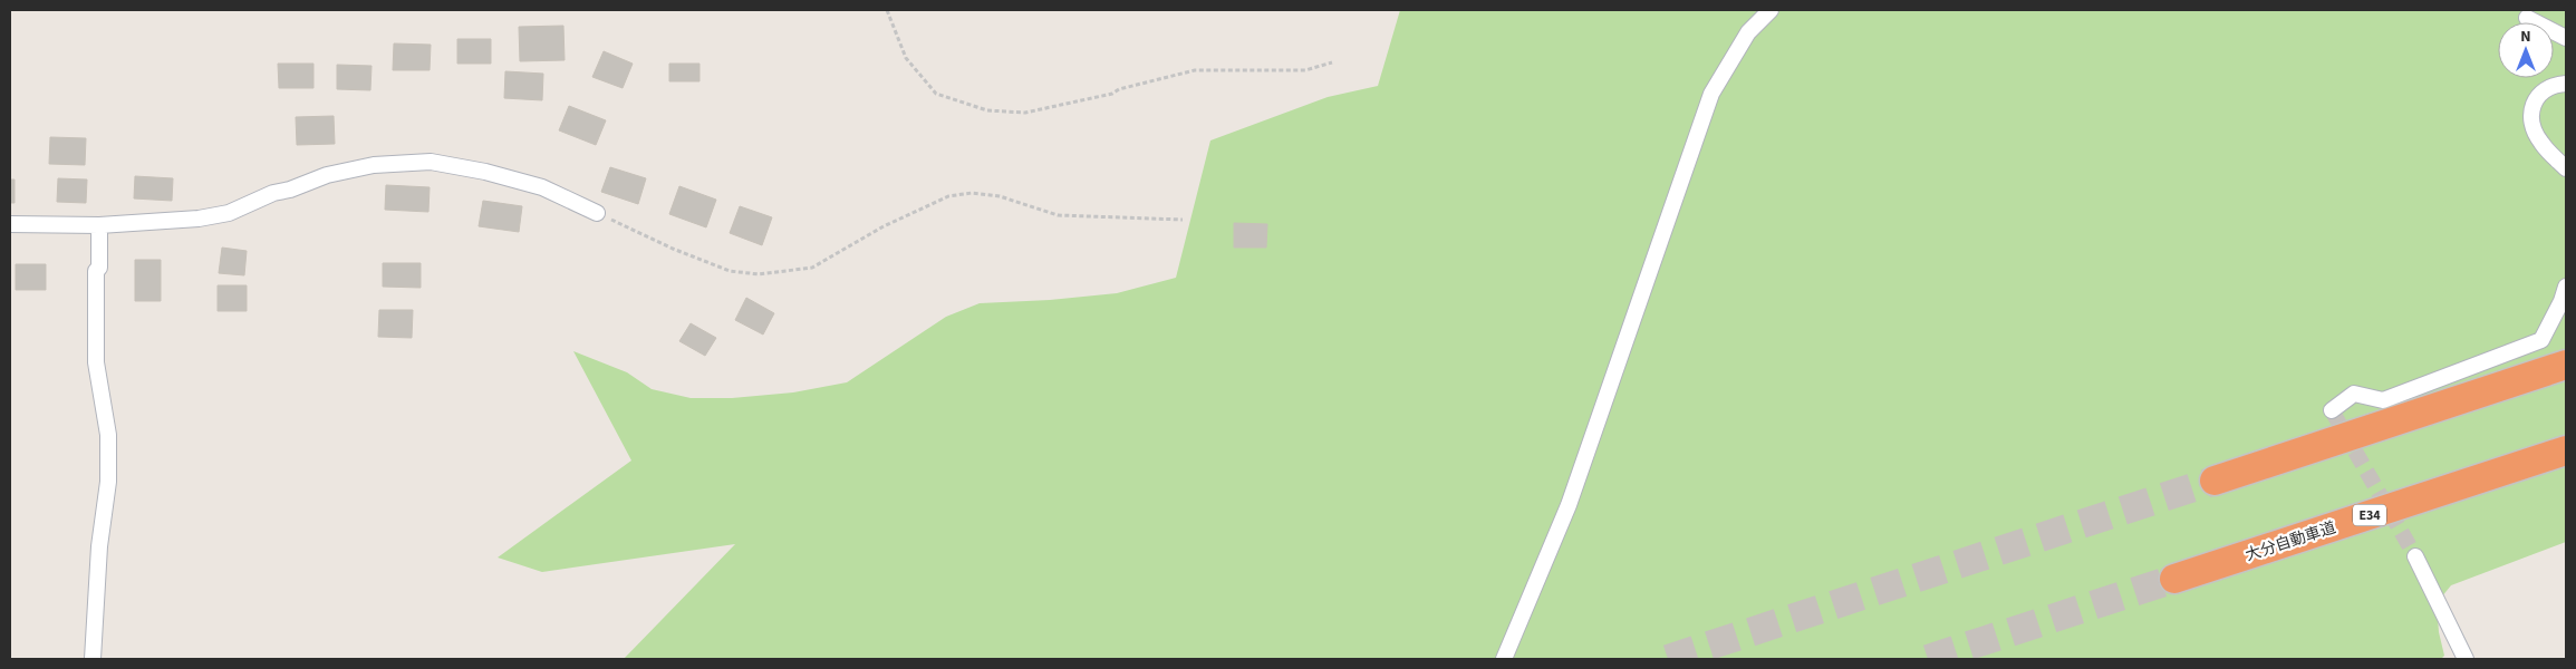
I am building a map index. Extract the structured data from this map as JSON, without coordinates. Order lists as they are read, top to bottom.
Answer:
{
  "streets": {
    "highway": ["E34", "大分自動車道"]
  },
  "north": "top"
}
